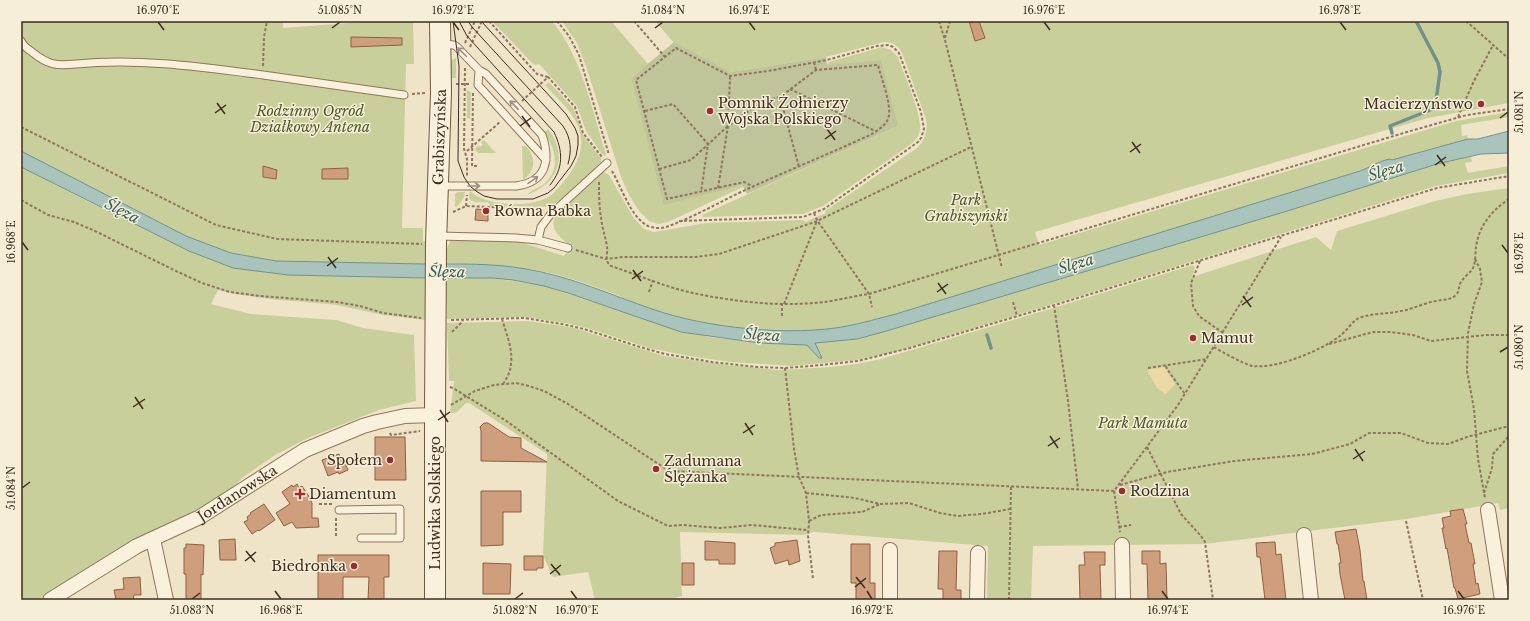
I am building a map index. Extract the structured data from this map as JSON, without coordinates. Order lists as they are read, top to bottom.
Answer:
{
  "streets": {
    "main road": ["Grabiszyńska", "Ludwika Solskiego"],
    "street": ["Jordanowska"]
  },
  "crossings": [
    ["Grabiszyńska", "Ludwika Solskiego"],
    ["Jordanowska", "Ludwika Solskiego"]
  ],
  "water": ["Ślęza"],
  "parks": ["Rodzinny Ogród Działkowy Antena", "Park Grabiszyński", "Park Mamuta"],
  "places": {
    "other": [
      "Macierzyństwo",
      "Pomnik Żołnierzy Wojska Polskiego",
      "Równa Babka",
      "Mamut",
      "Społem",
      "Zadumana Ślężanka",
      "Rodzina",
      "Biedronka"
    ],
    "health": ["Diamentum"]
  },
  "coordinates": [
    "16.970°E",
    "51.085°N",
    "16.972°E",
    "51.084°N",
    "16.974°E",
    "16.976°E",
    "16.978°E",
    "51.081°N",
    "16.968°E",
    "51.080°N",
    "51.083°N",
    "51.082°N"
  ]
}
